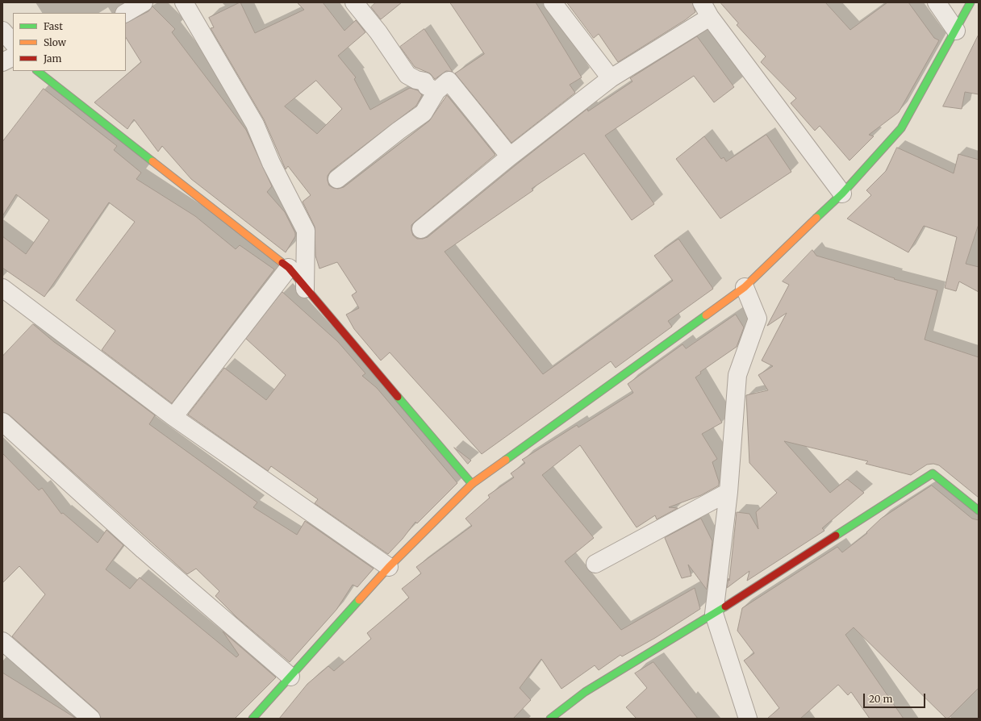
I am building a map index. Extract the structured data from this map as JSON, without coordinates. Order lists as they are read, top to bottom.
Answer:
{
  "legend": ["Fast", "Slow", "Jam"],
  "scale_bar": "20 m"
}
